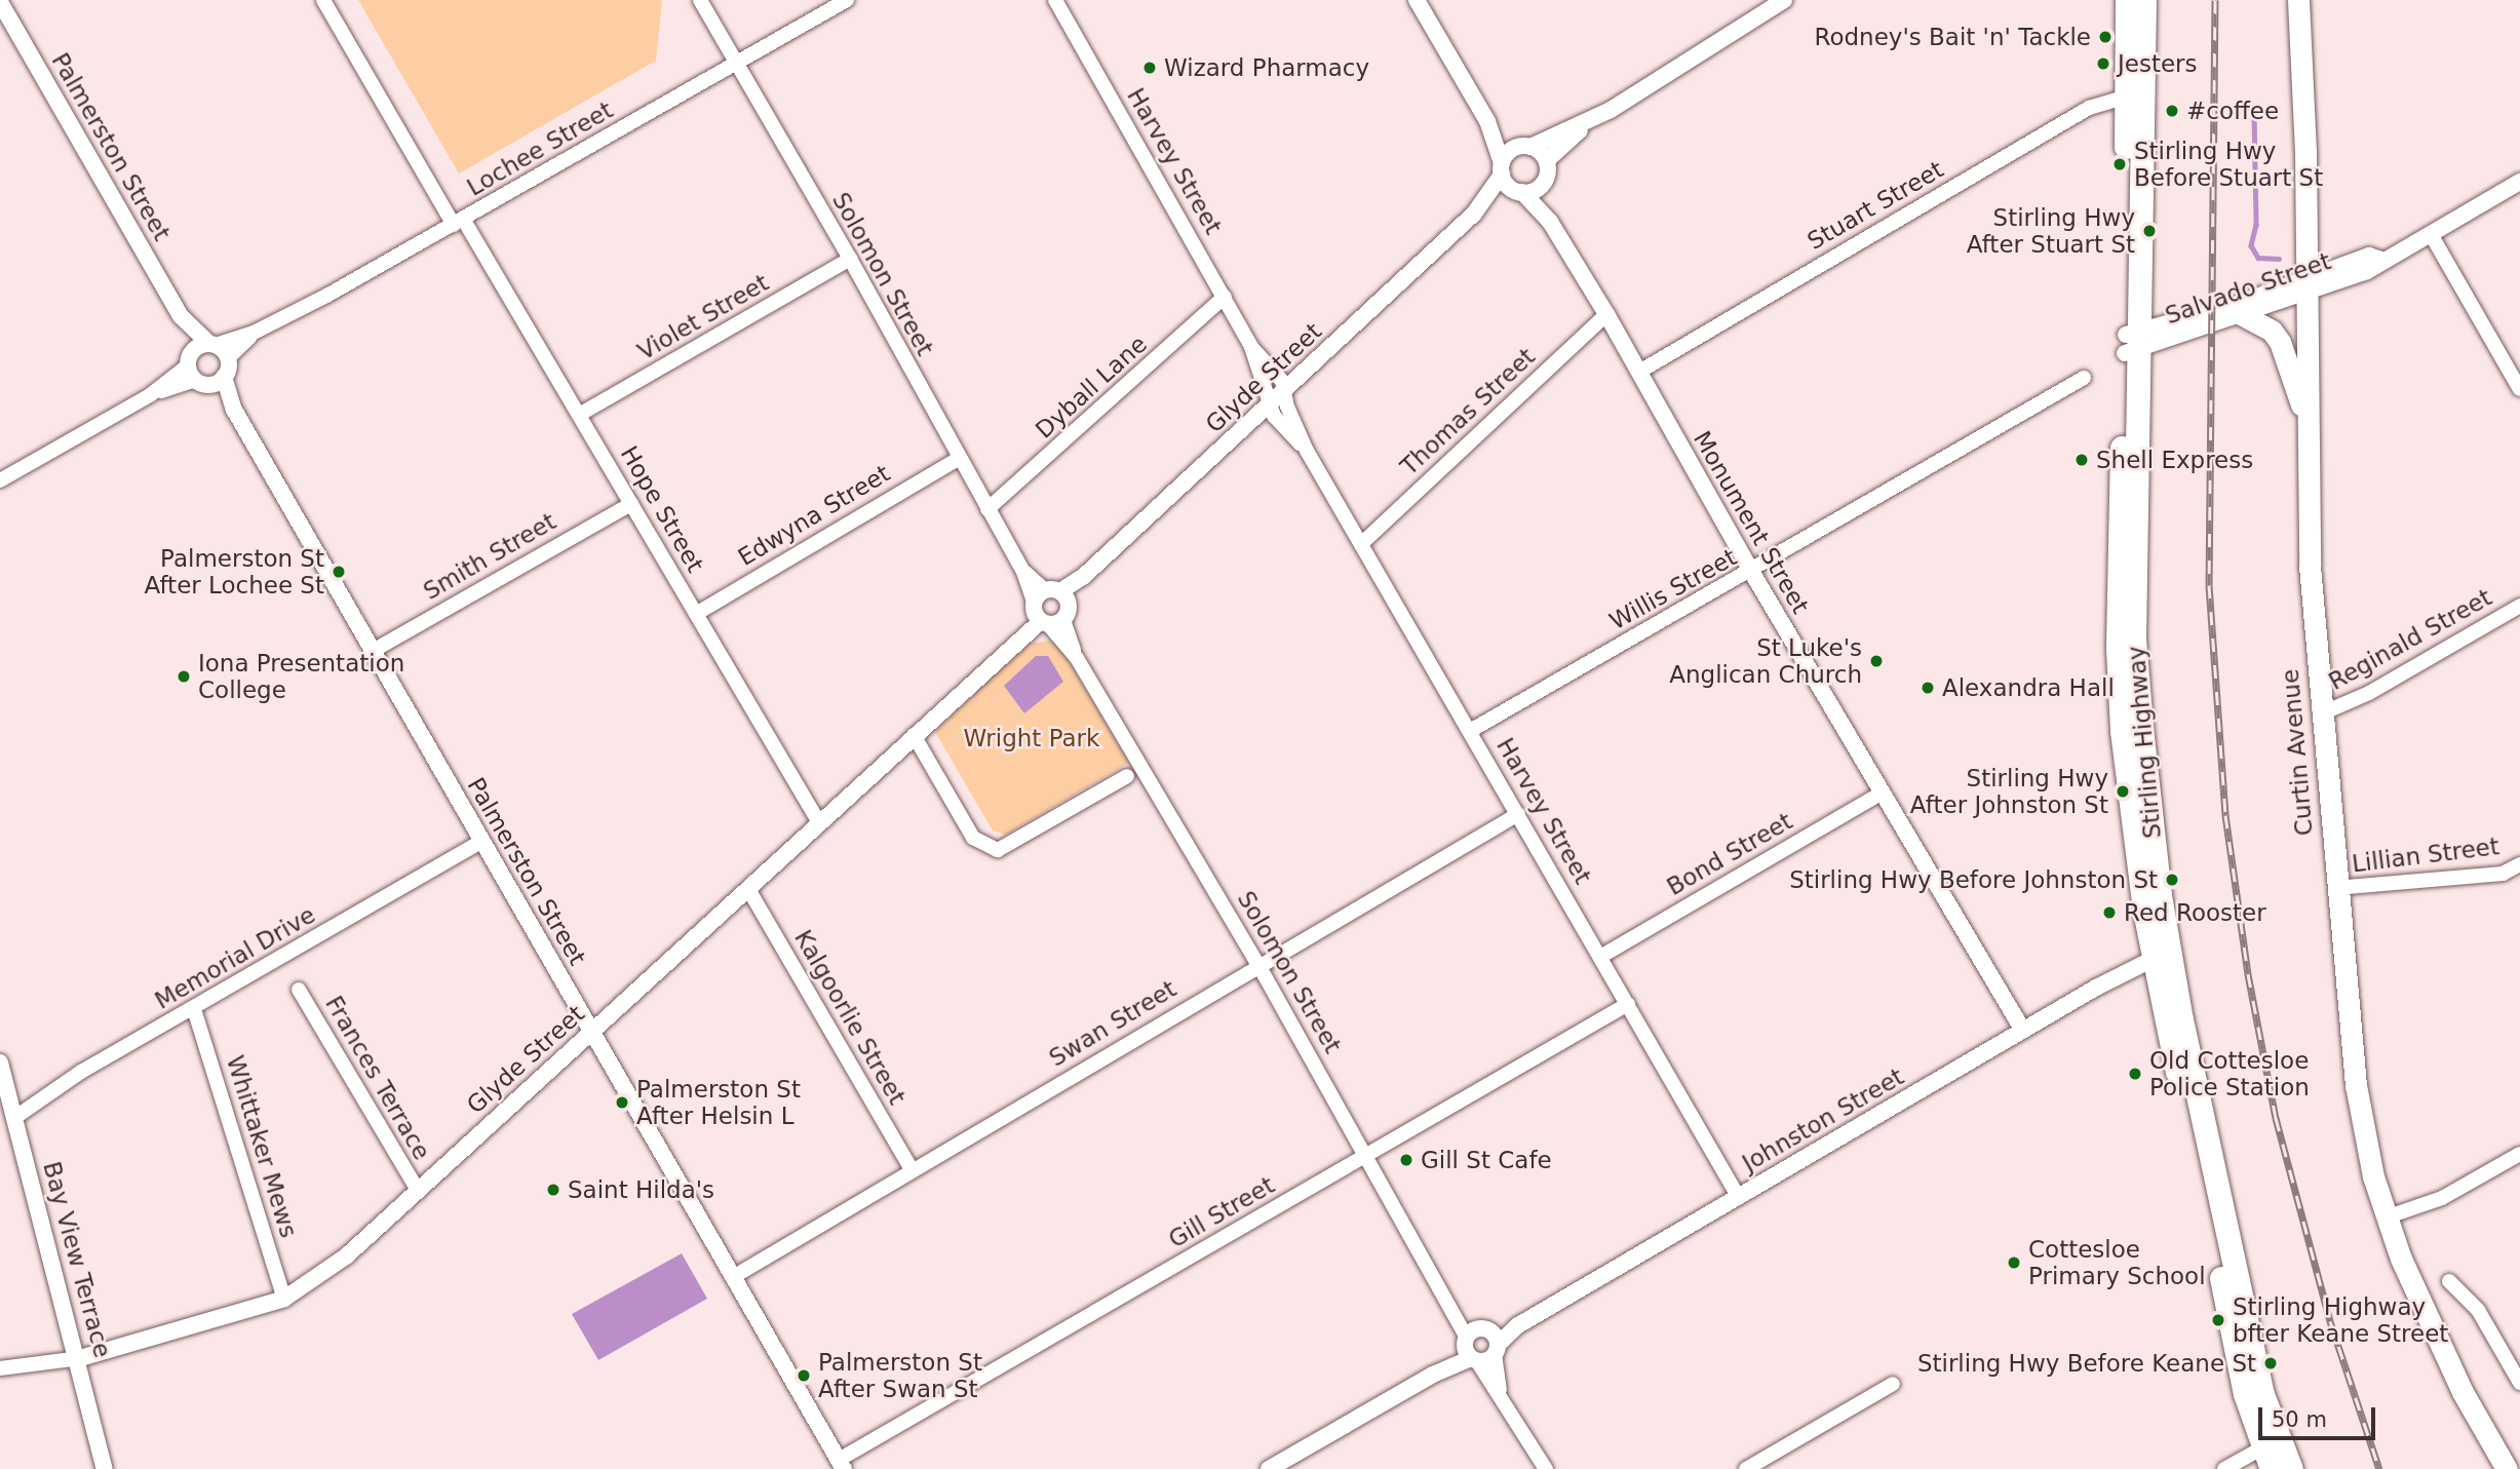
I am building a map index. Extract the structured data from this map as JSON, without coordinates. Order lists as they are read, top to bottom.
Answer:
{
  "streets": {
    "highway": ["Stirling Highway"],
    "main road": ["Curtin Avenue"],
    "street": [
      "Palmerston Street",
      "Lochee Street",
      "Harvey Street",
      "Stuart Street",
      "Solomon Street",
      "Salvado Street",
      "Violet Street",
      "Glyde Street",
      "Dyball Lane",
      "Thomas Street",
      "Hope Street",
      "Edwyna Street",
      "Monument Street",
      "Smith Street",
      "Willis Street",
      "Reginald Street",
      "Bond Street",
      "Lillian Street",
      "Memorial Drive",
      "Kalgoorlie Street",
      "Swan Street",
      "Frances Terrace",
      "Johnston Street",
      "Whittaker Mews",
      "Gill Street",
      "Bay View Terrace"
    ]
  },
  "crossings": [
    ["Palmerston Street", "Lochee Street"],
    ["Palmerston Street", "Glyde Street"],
    ["Palmerston Street", "Smith Street"],
    ["Palmerston Street", "Memorial Drive"],
    ["Palmerston Street", "Swan Street"],
    ["Palmerston Street", "Gill Street"],
    ["Lochee Street", "Solomon Street"],
    ["Lochee Street", "Hope Street"],
    ["Harvey Street", "Glyde Street"],
    ["Harvey Street", "Dyball Lane"],
    ["Harvey Street", "Thomas Street"],
    ["Harvey Street", "Willis Street"],
    ["Harvey Street", "Bond Street"],
    ["Harvey Street", "Swan Street"],
    ["Harvey Street", "Johnston Street"],
    ["Harvey Street", "Gill Street"],
    ["Stuart Street", "Monument Street"],
    ["Stuart Street", "Stirling Highway"],
    ["Solomon Street", "Violet Street"],
    ["Solomon Street", "Glyde Street"],
    ["Solomon Street", "Dyball Lane"],
    ["Solomon Street", "Edwyna Street"],
    ["Solomon Street", "Swan Street"],
    ["Solomon Street", "Johnston Street"],
    ["Solomon Street", "Gill Street"],
    ["Salvado Street", "Stirling Highway"],
    ["Salvado Street", "Curtin Avenue"],
    ["Violet Street", "Hope Street"],
    ["Glyde Street", "Hope Street"],
    ["Glyde Street", "Monument Street"],
    ["Glyde Street", "Kalgoorlie Street"],
    ["Glyde Street", "Frances Terrace"],
    ["Glyde Street", "Whittaker Mews"],
    ["Glyde Street", "Bay View Terrace"],
    ["Thomas Street", "Monument Street"],
    ["Hope Street", "Edwyna Street"],
    ["Hope Street", "Smith Street"],
    ["Monument Street", "Willis Street"],
    ["Monument Street", "Bond Street"],
    ["Monument Street", "Johnston Street"],
    ["Reginald Street", "Curtin Avenue"],
    ["Stirling Highway", "Johnston Street"],
    ["Curtin Avenue", "Lillian Street"],
    ["Memorial Drive", "Whittaker Mews"],
    ["Memorial Drive", "Bay View Terrace"],
    ["Kalgoorlie Street", "Swan Street"]
  ],
  "parks": ["Wright Park"],
  "places": [
    "Rodney's Bait 'n' Tackle",
    "Jesters",
    "Wizard Pharmacy",
    "#coffee",
    "Stirling Hwy Before Stuart St",
    "Stirling Hwy After Stuart St",
    "Shell Express",
    "Palmerston St After Lochee St",
    "St Luke's Anglican Church",
    "Iona Presentation College",
    "Alexandra Hall",
    "Stirling Hwy After Johnston St",
    "Stirling Hwy Before Johnston St",
    "Red Rooster",
    "Old Cottesloe Police Station",
    "Palmerston St After Helsin L",
    "Gill St Cafe",
    "Saint Hilda's",
    "Cottesloe Primary School",
    "Stirling Highway bfter Keane Street",
    "Stirling Hwy Before Keane St",
    "Palmerston St After Swan St"
  ],
  "scale_bar": "50 m"
}
